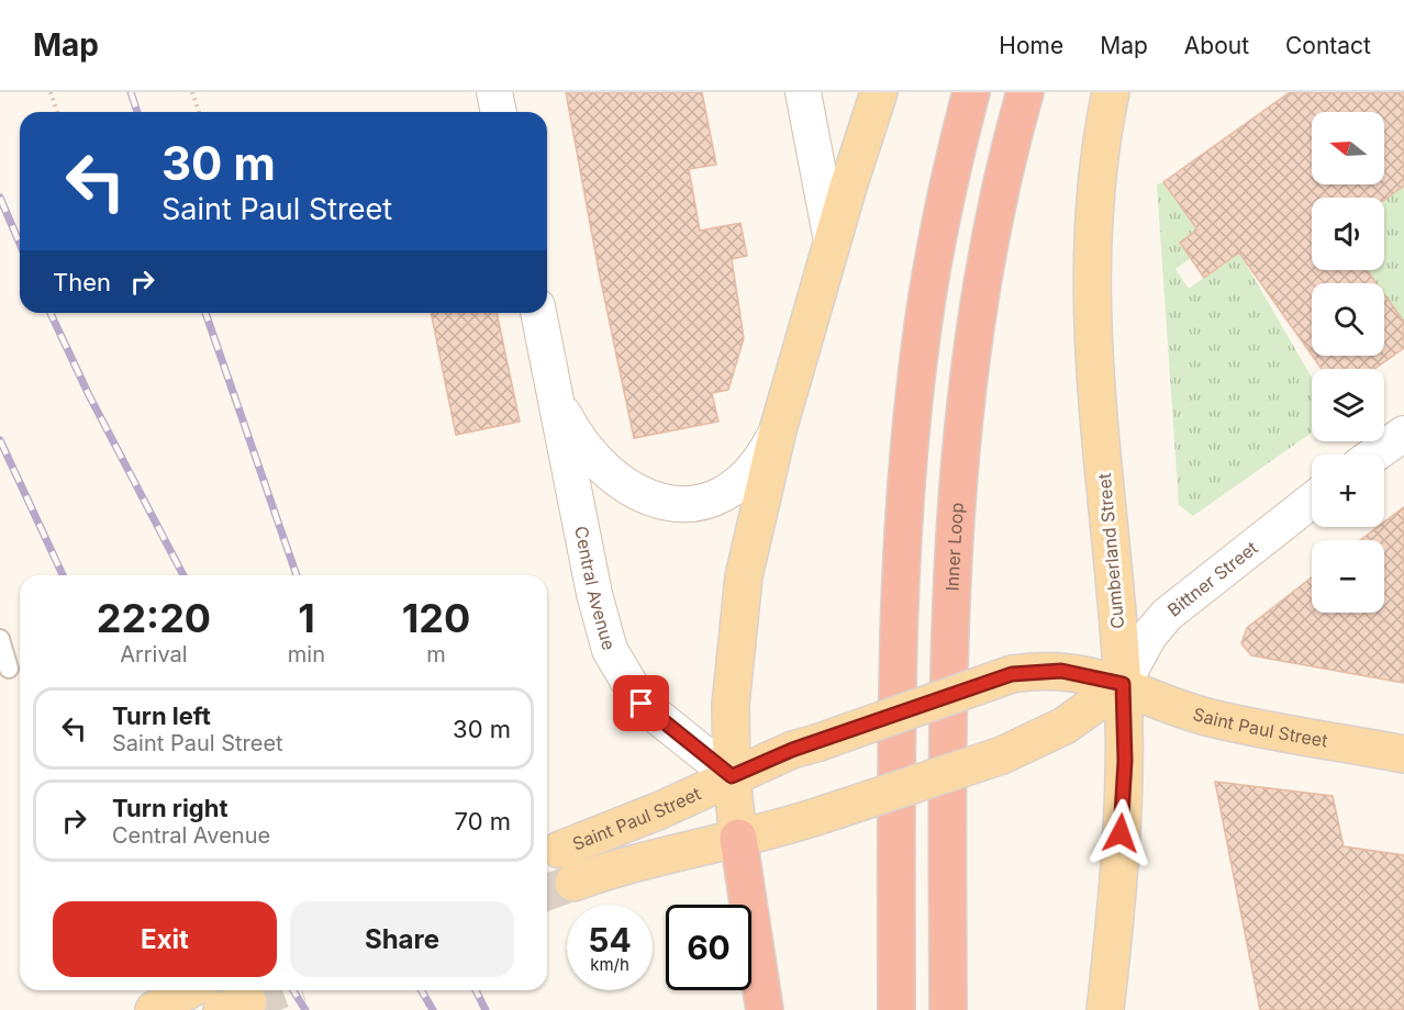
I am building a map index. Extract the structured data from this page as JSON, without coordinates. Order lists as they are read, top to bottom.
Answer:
{
  "streets": {
    "highway": ["Inner Loop"],
    "main road": ["Cumberland Street", "Saint Paul Street"],
    "street": ["Bittner Street", "Central Avenue"]
  },
  "crossings": [
    ["Cumberland Street", "Bittner Street"],
    ["Cumberland Street", "Saint Paul Street"],
    ["Bittner Street", "Saint Paul Street"],
    ["Central Avenue", "Saint Paul Street"]
  ],
  "north": "left",
  "page": {
    "header": "Map",
    "nav": [
      "Home",
      "Map",
      "About",
      "Contact"
    ],
    "map_buttons": ["+", "−"],
    "turn": ["30 m", "Saint Paul Street"],
    "then": "Then",
    "eta": [
      "22:20",
      "Arrival",
      "1",
      "min",
      "120",
      "m"
    ],
    "list": [
      {
        "name": "Turn left",
        "note": "Saint Paul Street",
        "value": "30 m"
      },
      {
        "name": "Turn right",
        "note": "Central Avenue",
        "value": "70 m"
      }
    ],
    "buttons": ["Exit", "Share"],
    "speed": "54 km/h",
    "limit": "60"
  }
}
